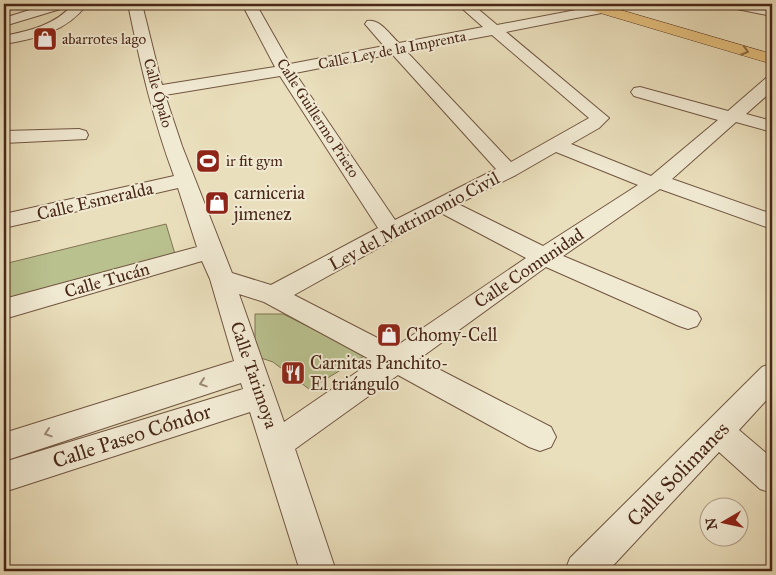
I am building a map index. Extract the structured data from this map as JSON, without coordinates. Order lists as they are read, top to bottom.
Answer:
{
  "streets": {
    "street": [
      "Calle Ley de la Imprenta",
      "Calle Ópalo",
      "Calle Guillermo Prieto",
      "Calle Esmeralda",
      "Ley del Matrimonio Civil",
      "Calle Comunidad",
      "Calle Tucán",
      "Calle Tarimoya",
      "Calle Paseo Cóndor",
      "Calle Solimanes"
    ]
  },
  "crossings": [
    ["Calle Ley de la Imprenta", "Calle Ópalo"],
    ["Calle Ley de la Imprenta", "Calle Guillermo Prieto"],
    ["Calle Ley de la Imprenta", "Ley del Matrimonio Civil"],
    ["Calle Ópalo", "Calle Esmeralda"],
    ["Calle Ópalo", "Calle Tarimoya"],
    ["Calle Guillermo Prieto", "Ley del Matrimonio Civil"],
    ["Calle Esmeralda", "Calle Tarimoya"],
    ["Calle Comunidad", "Calle Tarimoya"],
    ["Calle Tucán", "Calle Tarimoya"],
    ["Calle Tarimoya", "Calle Paseo Cóndor"]
  ],
  "places": {
    "shop": ["abarrotes lago", "carniceria jimenez", "Chomy-Cell"],
    "sports": ["ir fit gym"],
    "restaurant": ["Carnitas Panchito- El triángulo"]
  },
  "north": "left"
}
